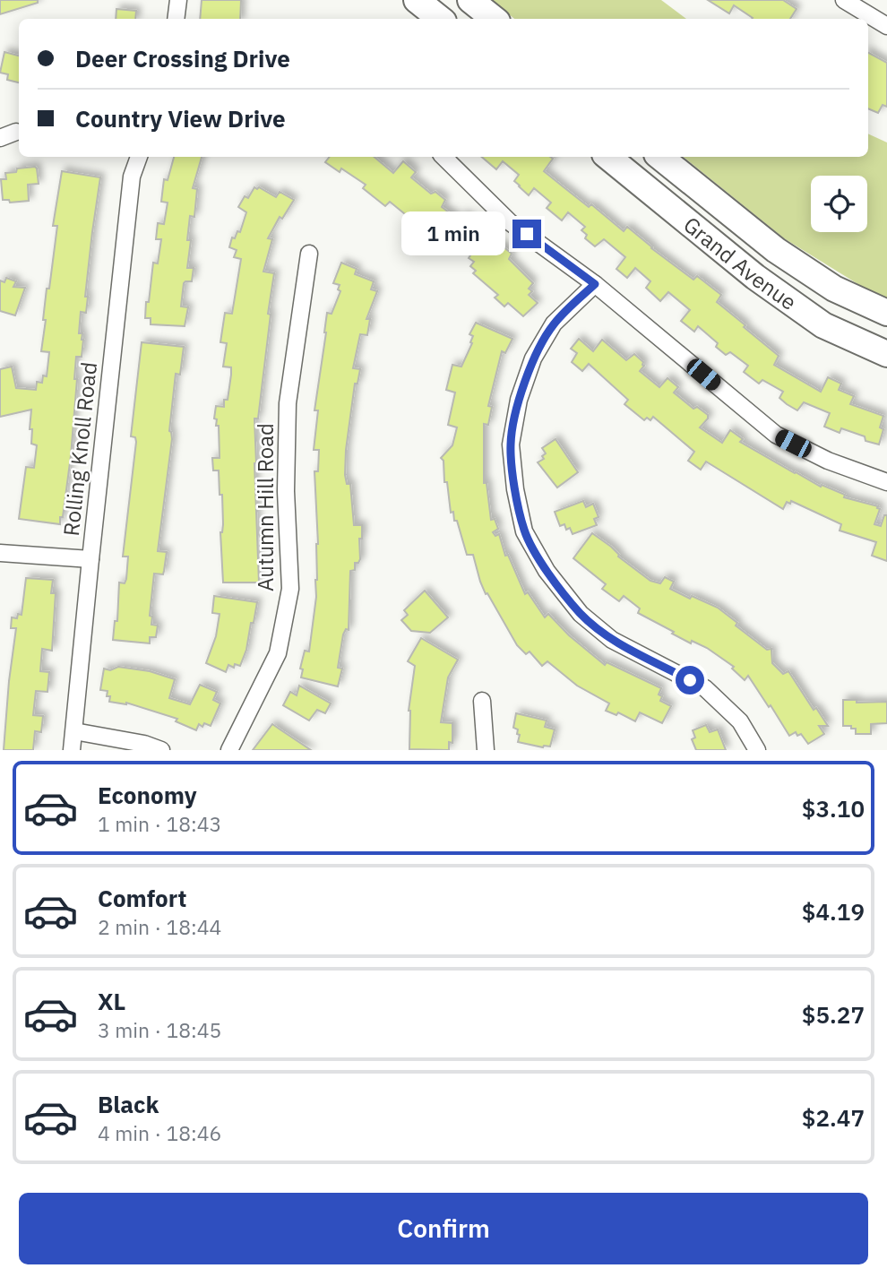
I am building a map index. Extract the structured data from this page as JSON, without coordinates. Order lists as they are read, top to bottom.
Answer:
{
  "streets": {
    "main road": ["Grand Avenue"],
    "street": ["Rolling Knoll Road", "Autumn Hill Road"]
  },
  "page": {
    "banner": ["Deer Crossing Drive", "Country View Drive"],
    "bubble": "1 min",
    "list": [
      {
        "name": "Economy",
        "note": "1 min · 18:43",
        "value": "$3.10"
      },
      {
        "name": "Comfort",
        "note": "2 min · 18:44",
        "value": "$4.19"
      },
      {
        "name": "XL",
        "note": "3 min · 18:45",
        "value": "$5.27"
      },
      {
        "name": "Black",
        "note": "4 min · 18:46",
        "value": "$2.47"
      }
    ],
    "buttons": "Confirm"
  }
}
